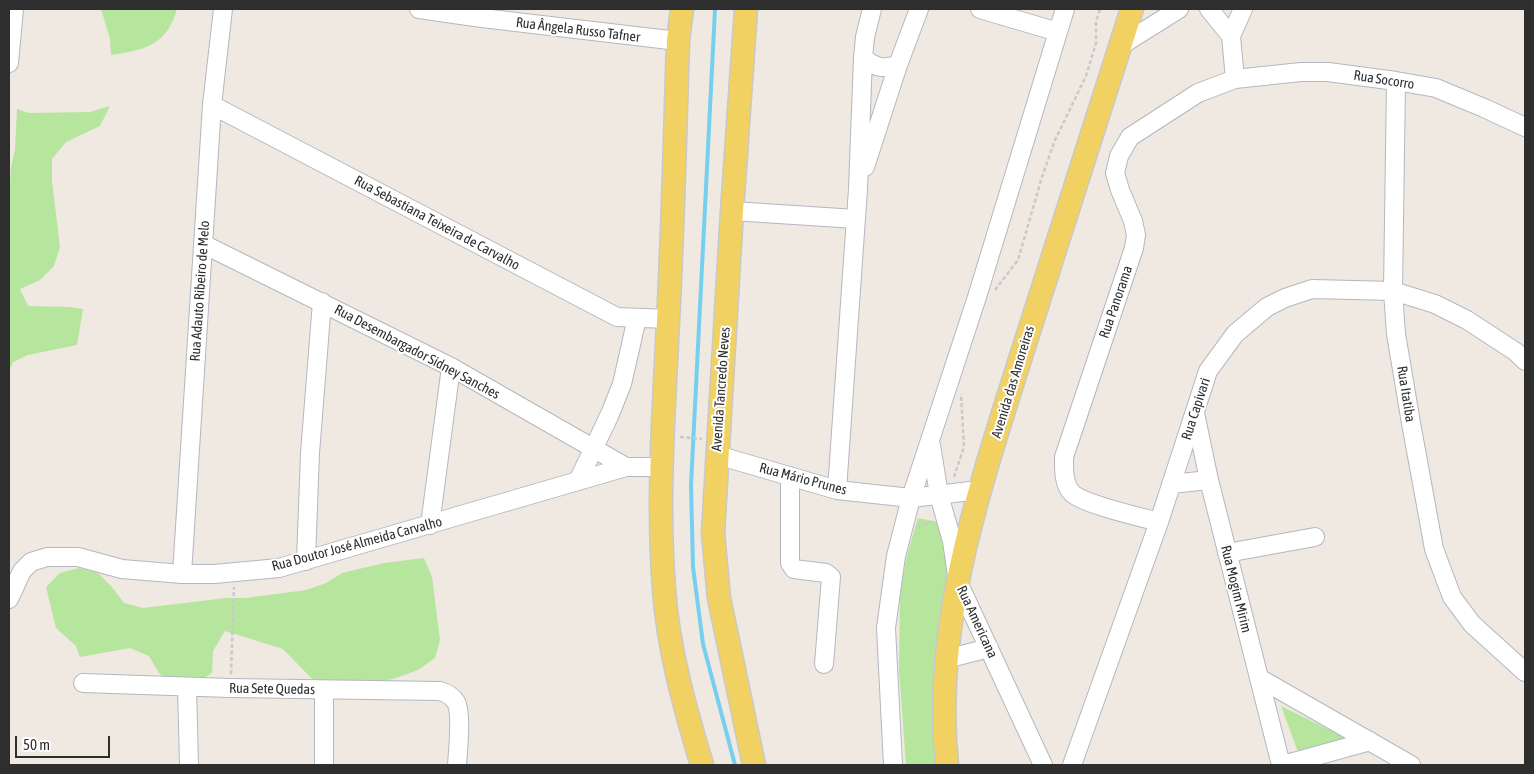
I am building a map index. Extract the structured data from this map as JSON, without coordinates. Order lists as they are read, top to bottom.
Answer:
{
  "streets": {
    "main road": ["Avenida das Amoreiras", "Avenida Tancredo Neves"],
    "street": [
      "Rua Ângela Russo Tafner",
      "Rua Socorro",
      "Rua Sebastiana Teixeira de Carvalho",
      "Rua Adauto Ribeiro de Melo",
      "Rua Panorama",
      "Rua Desembargador Sidney Sanches",
      "Rua Itatiba",
      "Rua Capivari",
      "Rua Mário Prunes",
      "Rua Doutor José Almeida Carvalho",
      "Rua Mogim Mirim",
      "Rua Americana",
      "Rua Sete Quedas"
    ]
  },
  "crossings": [
    ["Rua Socorro", "Rua Panorama"],
    ["Rua Socorro", "Rua Itatiba"],
    ["Rua Sebastiana Teixeira de Carvalho", "Rua Adauto Ribeiro de Melo"],
    ["Rua Adauto Ribeiro de Melo", "Rua Desembargador Sidney Sanches"],
    ["Rua Adauto Ribeiro de Melo", "Rua Doutor José Almeida Carvalho"],
    ["Rua Panorama", "Rua Capivari"],
    ["Rua Desembargador Sidney Sanches", "Rua Doutor José Almeida Carvalho"],
    ["Avenida das Amoreiras", "Rua Mário Prunes"],
    ["Avenida das Amoreiras", "Rua Americana"],
    ["Avenida Tancredo Neves", "Rua Mário Prunes"],
    ["Rua Itatiba", "Rua Capivari"],
    ["Rua Capivari", "Rua Mogim Mirim"],
    ["Rua Mário Prunes", "Rua Americana"]
  ],
  "scale_bar": "50 m"
}
